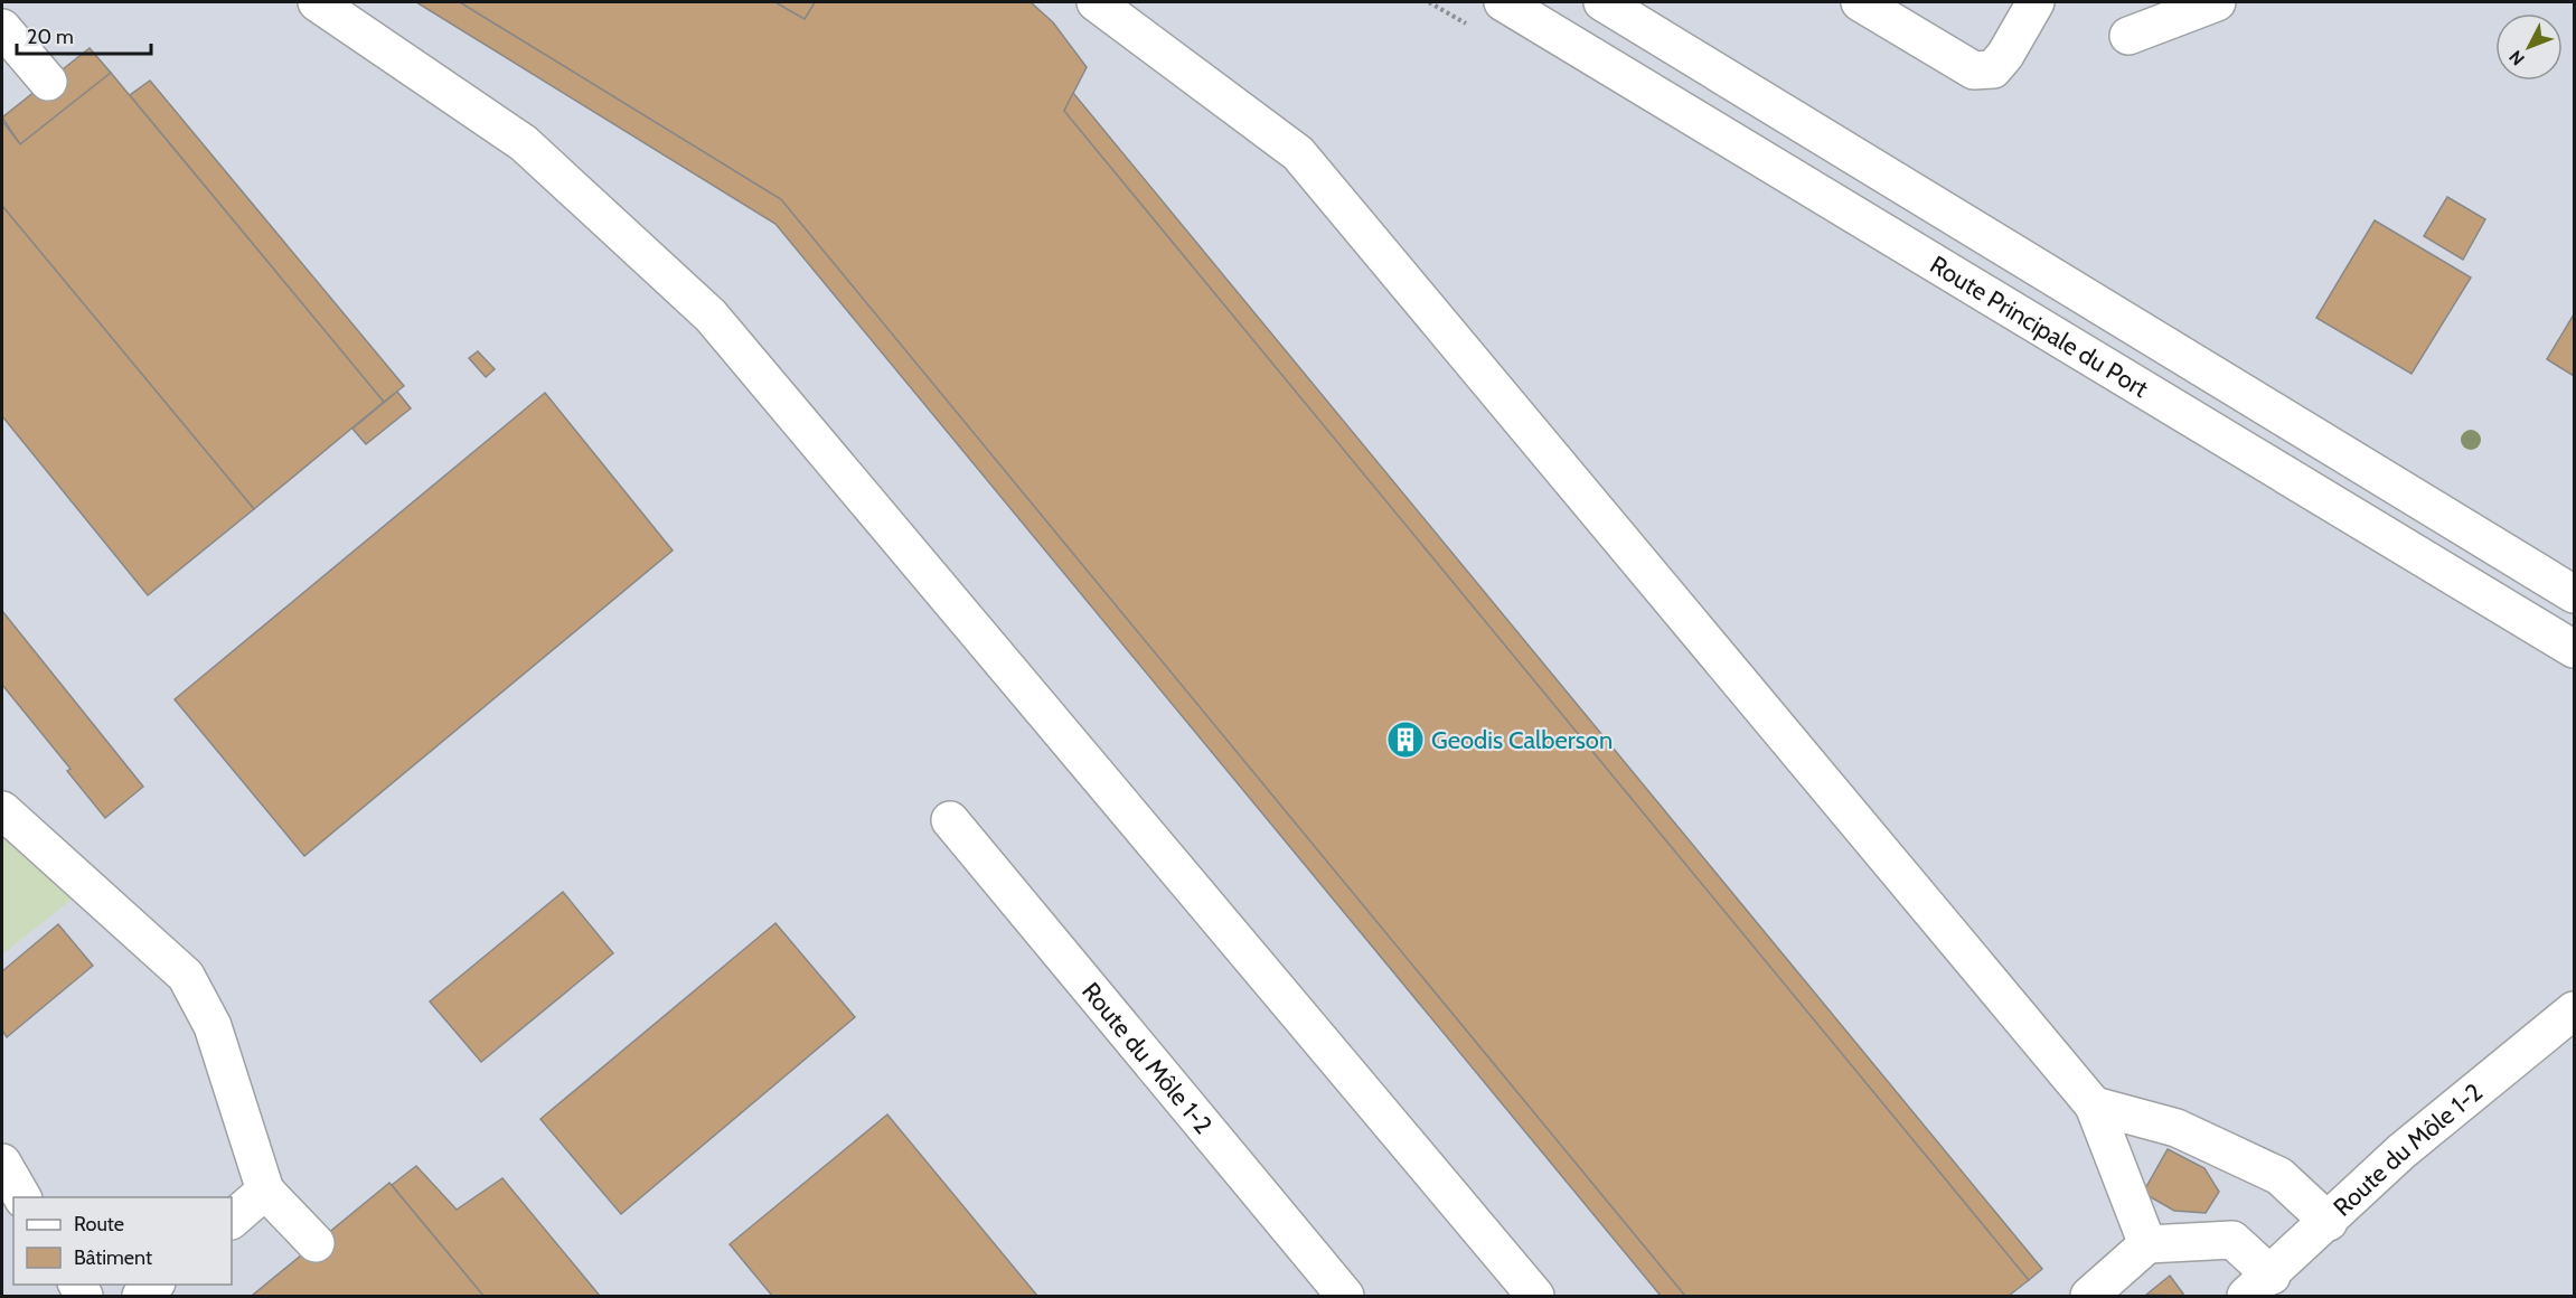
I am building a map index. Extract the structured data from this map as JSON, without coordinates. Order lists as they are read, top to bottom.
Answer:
{
  "streets": {
    "main road": ["Route Principale du Port", "Route du Môle 1-2"]
  },
  "places": {
    "building": ["Geodis Calberson"]
  },
  "legend": ["Route", "Bâtiment"],
  "scale_bar": "20 m",
  "north": "bottom left"
}
